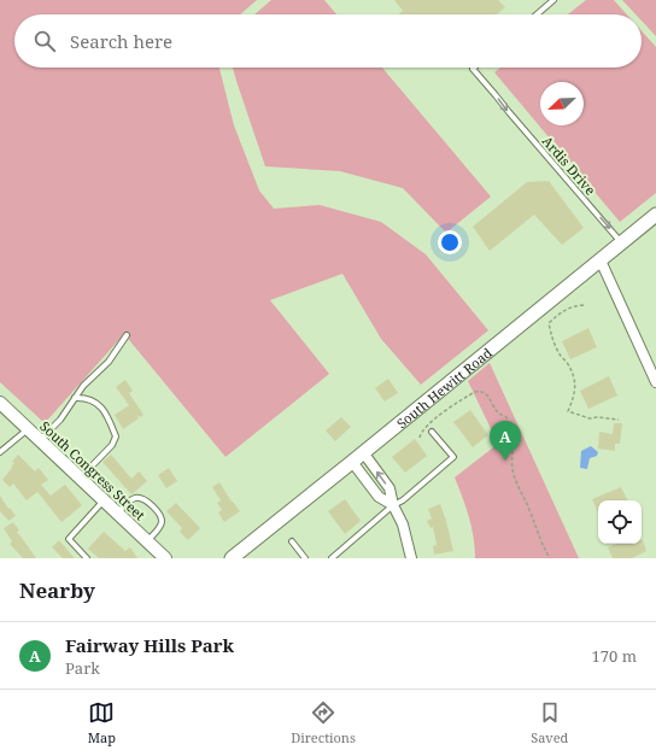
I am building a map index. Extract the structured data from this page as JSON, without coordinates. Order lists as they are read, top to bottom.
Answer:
{
  "streets": {
    "main road": ["South Hewitt Road"],
    "street": ["South Congress Street"],
    "lane": ["Ardis Drive"]
  },
  "crossings": [
    ["Ardis Drive", "South Hewitt Road"]
  ],
  "one_way": ["Ardis Drive"],
  "north": "bottom left",
  "page": {
    "search": "Search here",
    "pins": "A",
    "heading": "Nearby",
    "list": [
      {
        "mark": "A",
        "name": "Fairway Hills Park",
        "note": "Park",
        "value": "170 m"
      }
    ],
    "nav": ["Map", "Directions", "Saved"]
  }
}
